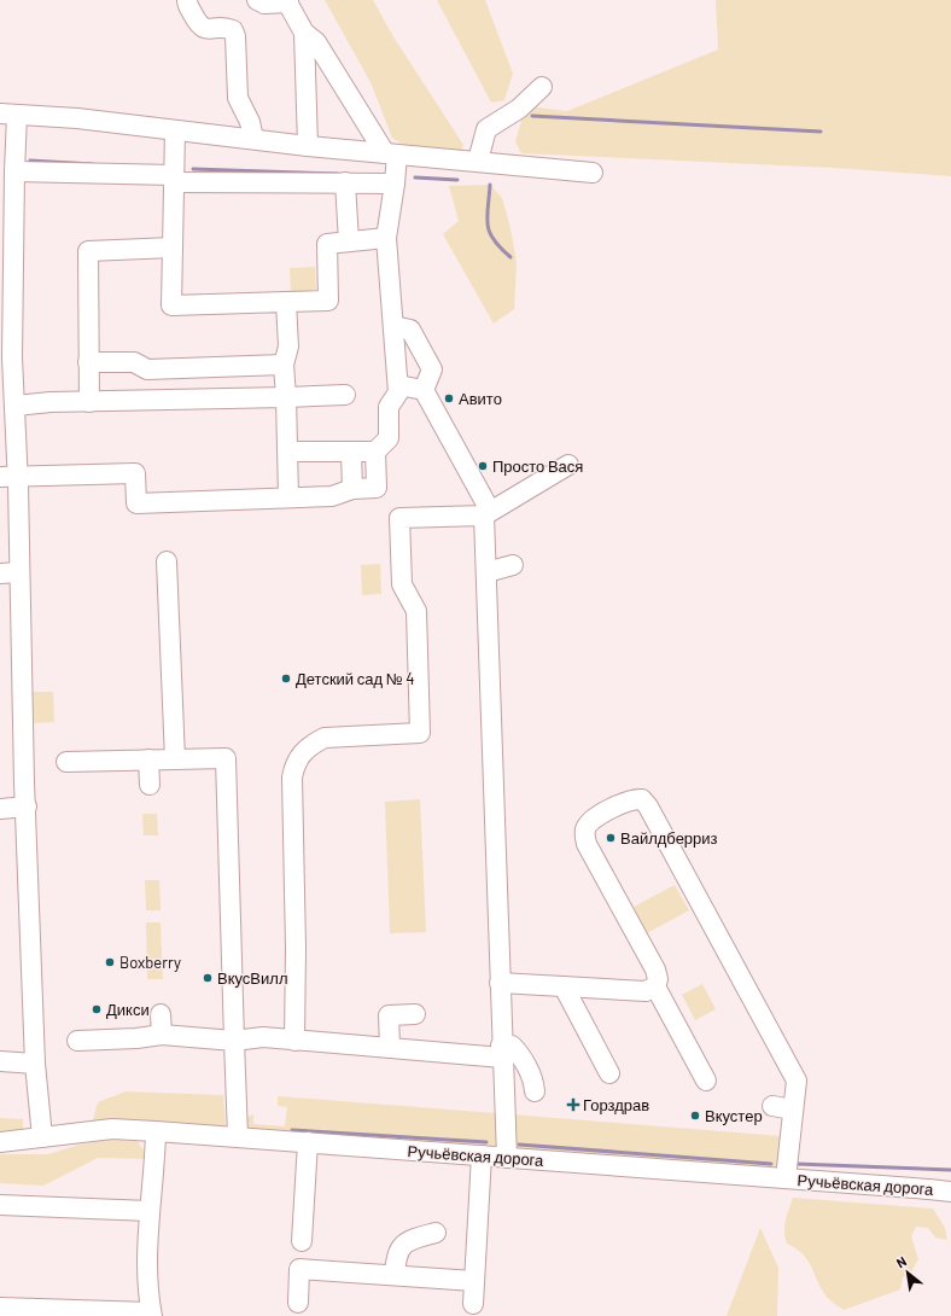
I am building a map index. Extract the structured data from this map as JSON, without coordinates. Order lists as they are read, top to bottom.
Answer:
{
  "streets": {
    "street": ["Ручьёвская дорога"]
  },
  "places": {
    "other": [
      "Авито",
      "Просто Вася",
      "Детский сад № 4",
      "Вайлдберриз",
      "Boxberry",
      "ВкусВилл",
      "Дикси",
      "Вкустер"
    ],
    "health": ["Горздрав"]
  },
  "north": "top left"
}
